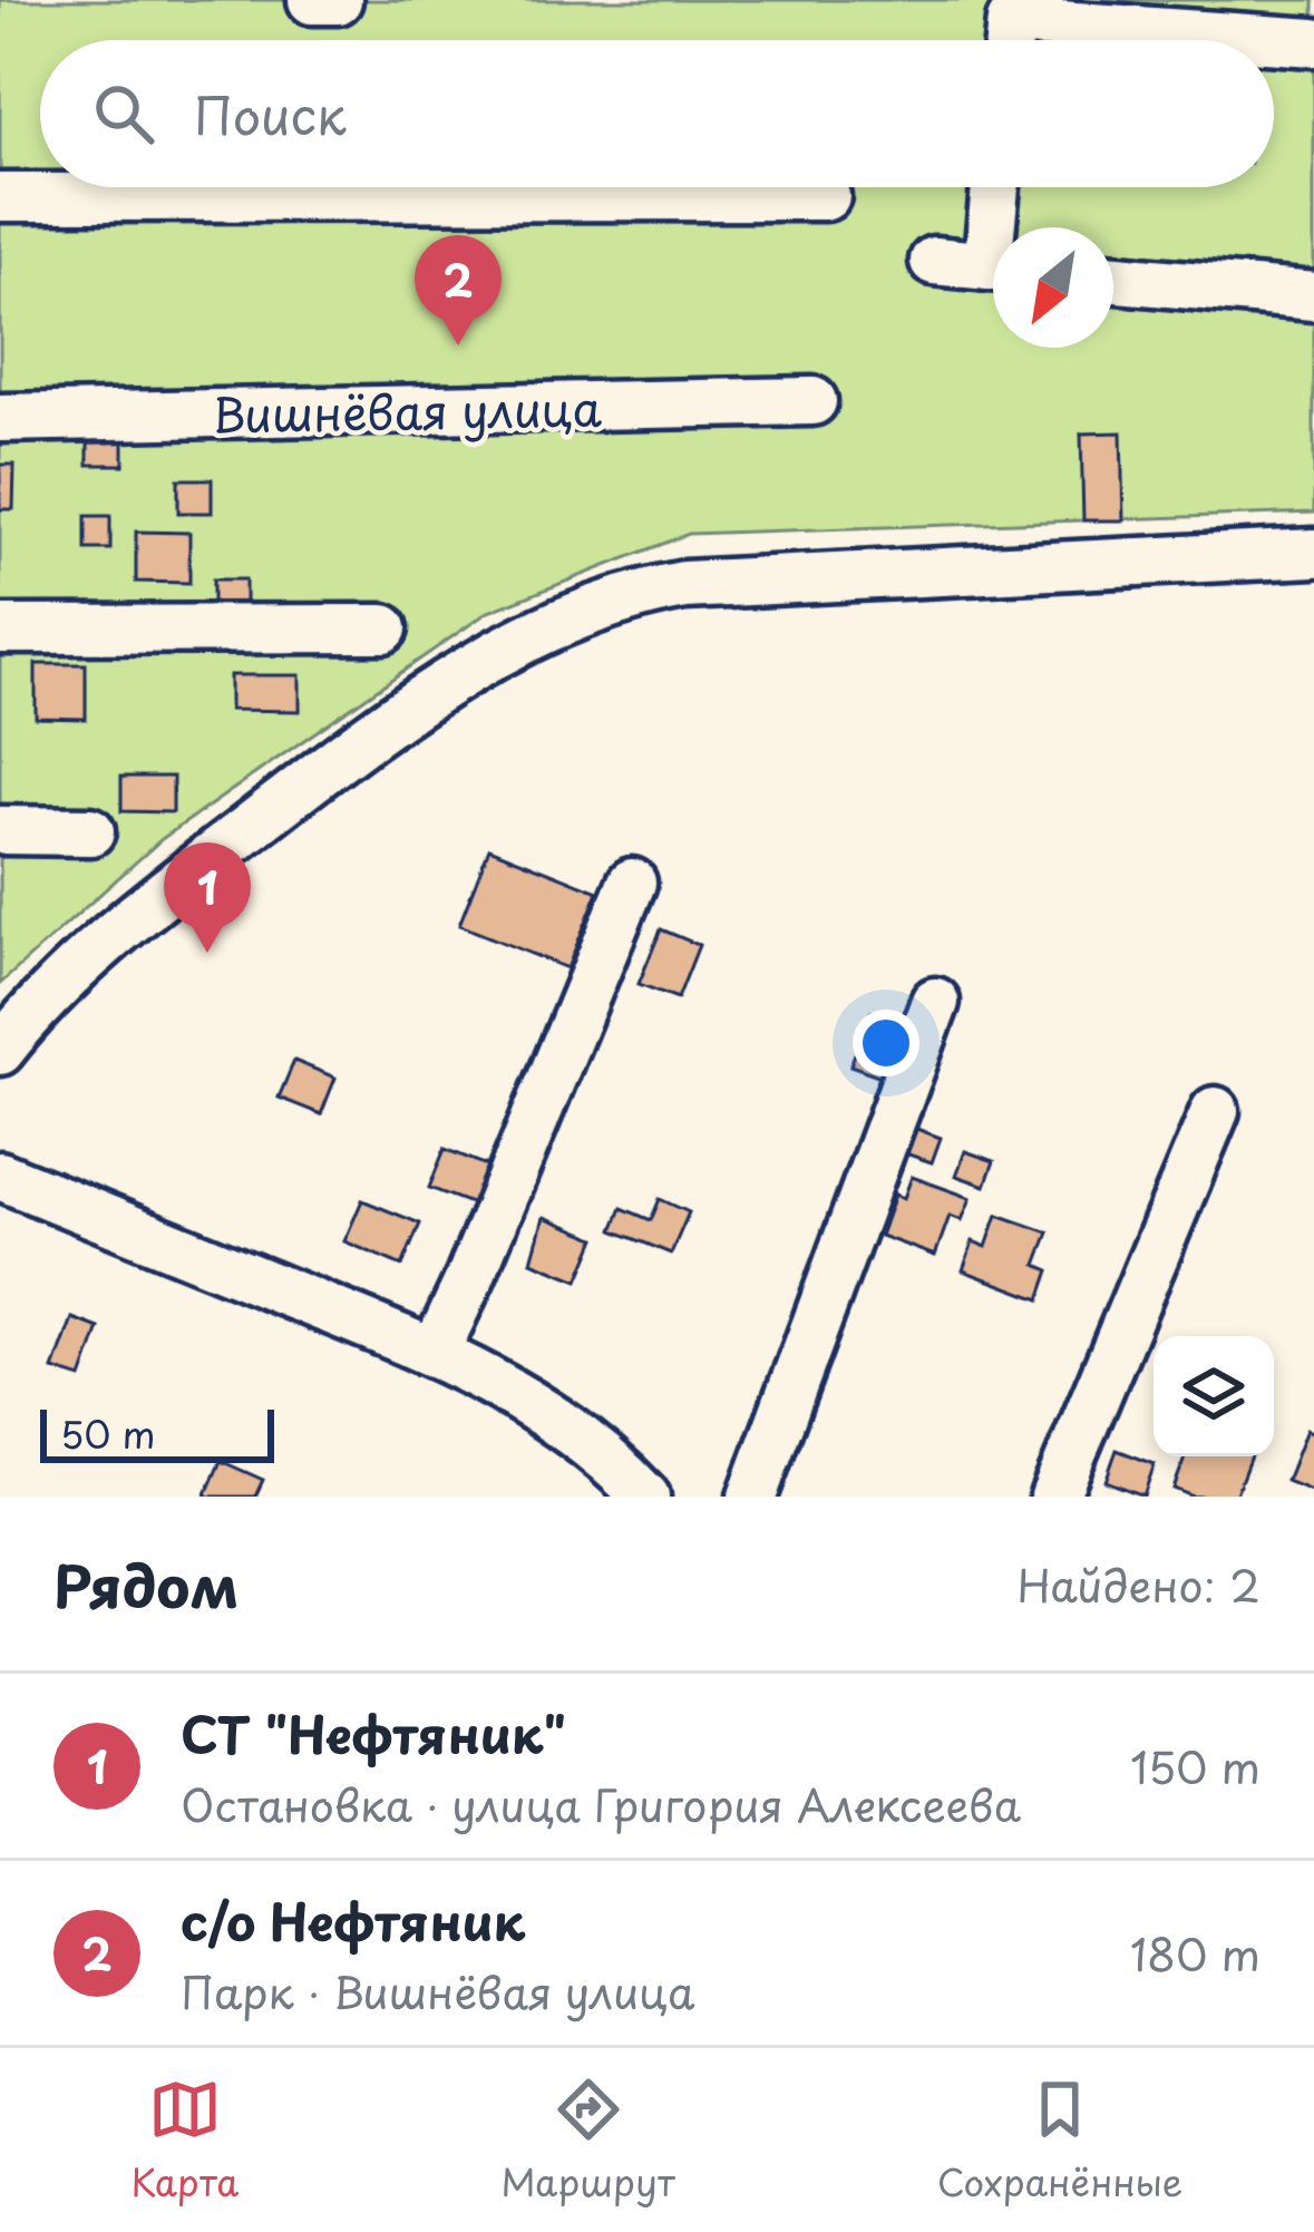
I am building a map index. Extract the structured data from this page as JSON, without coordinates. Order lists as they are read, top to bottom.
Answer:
{
  "streets": {
    "street": ["Вишнёвая улица"]
  },
  "scale_bar": "50 m",
  "north": "bottom left",
  "page": {
    "search": "Поиск",
    "pins": ["2", "1"],
    "scale": "50 m",
    "heading": ["Рядом", "Найдено: 2"],
    "list": [
      {
        "mark": "1",
        "name": "СТ \"Нефтяник\"",
        "note": "Остановка · улица Григория Алексеева",
        "value": "150 m"
      },
      {
        "mark": "2",
        "name": "с/о Нефтяник",
        "note": "Парк · Вишнёвая улица",
        "value": "180 m"
      }
    ],
    "nav": ["Карта", "Маршрут", "Сохранённые"]
  }
}
